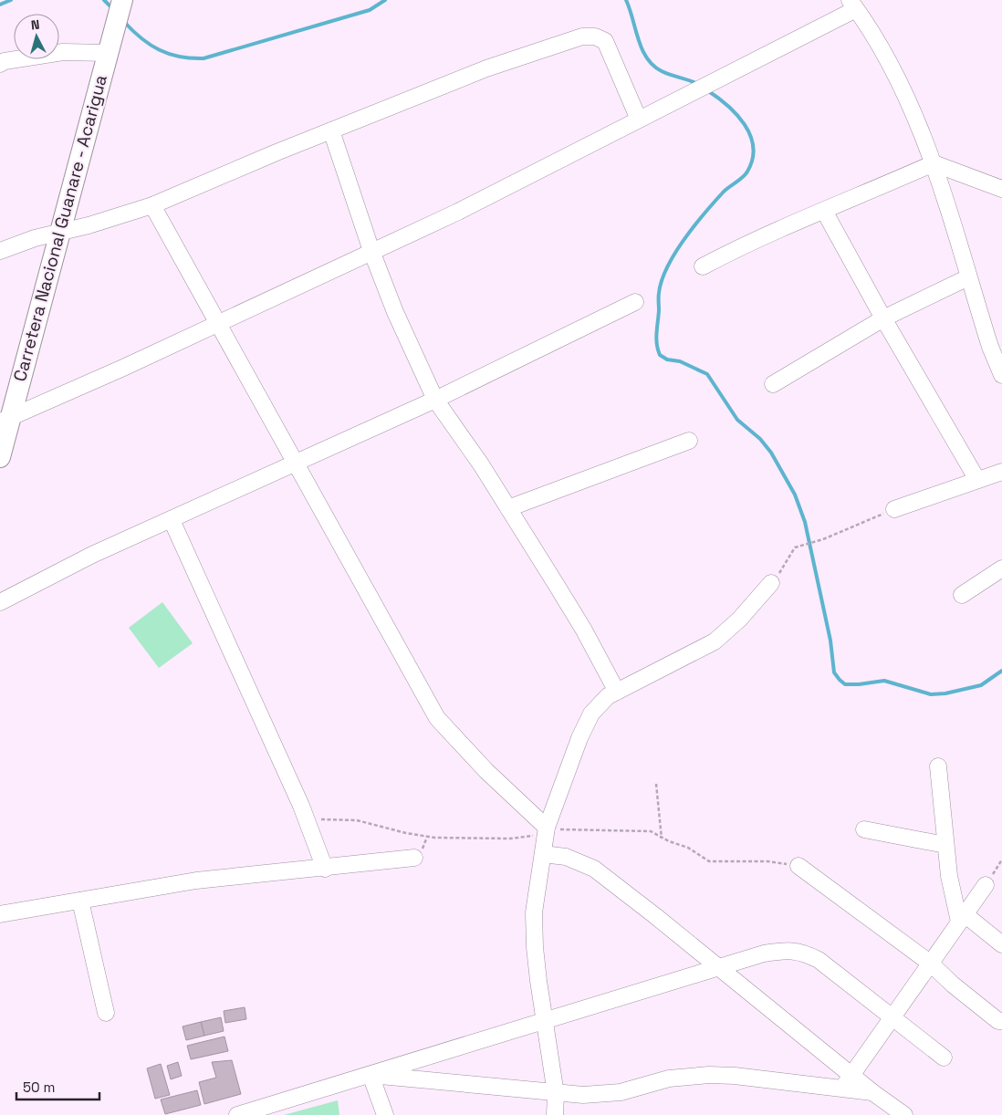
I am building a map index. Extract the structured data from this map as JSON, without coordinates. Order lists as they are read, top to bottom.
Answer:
{
  "streets": {
    "main road": ["Carretera Nacional Guanare - Acarigua"]
  },
  "scale_bar": "50 m",
  "north": "top"
}
